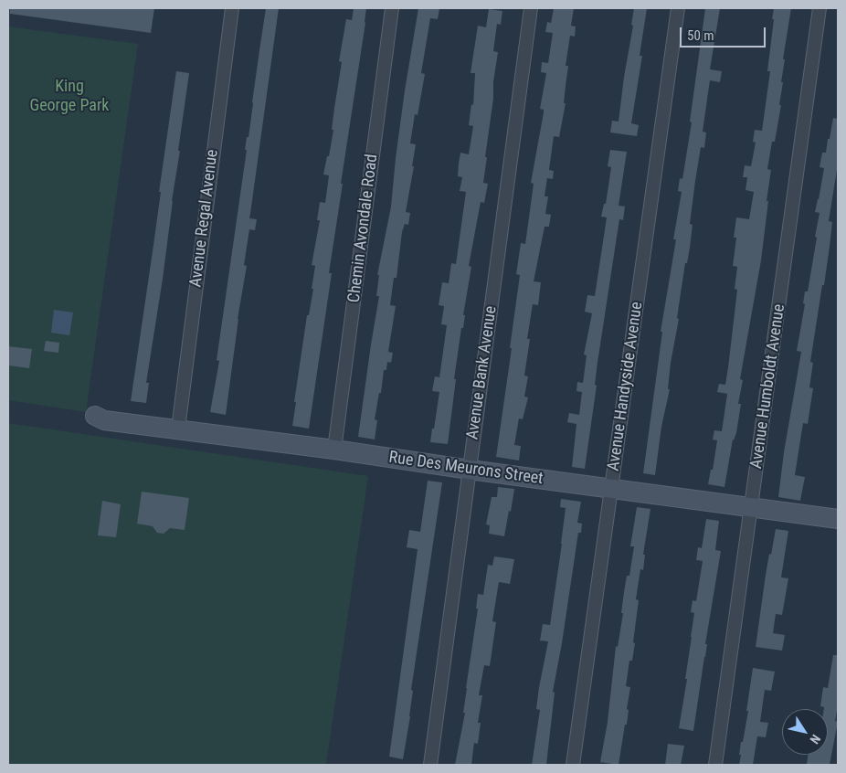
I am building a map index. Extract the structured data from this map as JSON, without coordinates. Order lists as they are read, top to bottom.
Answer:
{
  "streets": {
    "street": [
      "Avenue Regal Avenue",
      "Chemin Avondale Road",
      "Avenue Bank Avenue",
      "Avenue Handyside Avenue",
      "Avenue Humboldt Avenue",
      "Rue Des Meurons Street"
    ]
  },
  "crossings": [
    ["Avenue Regal Avenue", "Rue Des Meurons Street"],
    ["Chemin Avondale Road", "Rue Des Meurons Street"],
    ["Avenue Bank Avenue", "Rue Des Meurons Street"],
    ["Avenue Handyside Avenue", "Rue Des Meurons Street"],
    ["Avenue Humboldt Avenue", "Rue Des Meurons Street"]
  ],
  "parks": ["King George Park"],
  "scale_bar": "50 m",
  "north": "bottom right"
}
